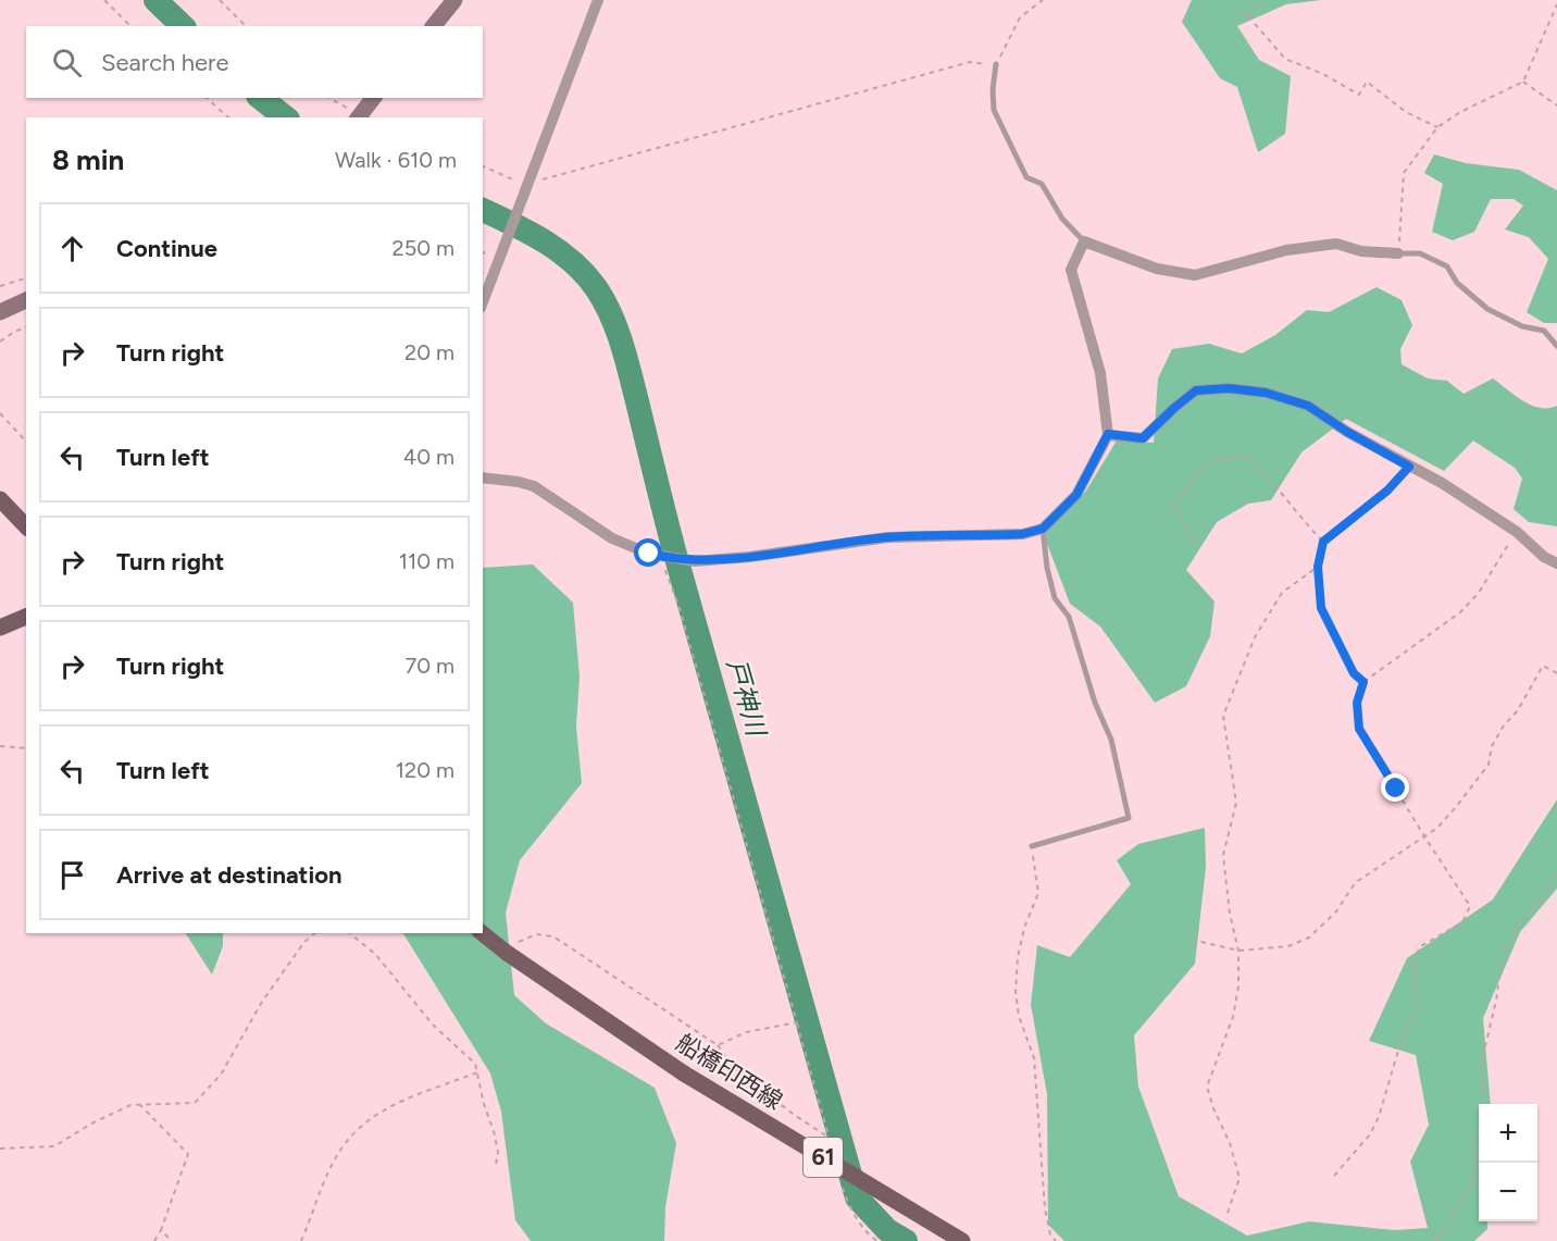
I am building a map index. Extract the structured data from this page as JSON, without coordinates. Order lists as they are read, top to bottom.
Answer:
{
  "streets": {
    "main road": ["船橋印西線", "61"]
  },
  "water": ["戸神川"],
  "page": {
    "search": "Search here",
    "heading": ["8 min", "Walk · 610 m"],
    "list": [
      ["Continue", "250 m"],
      ["Turn right", "20 m"],
      ["Turn left", "40 m"],
      ["Turn right", "110 m"],
      ["Turn right", "70 m"],
      ["Turn left", "120 m"],
      "Arrive at destination"
    ],
    "map_buttons": ["+", "−"]
  }
}
